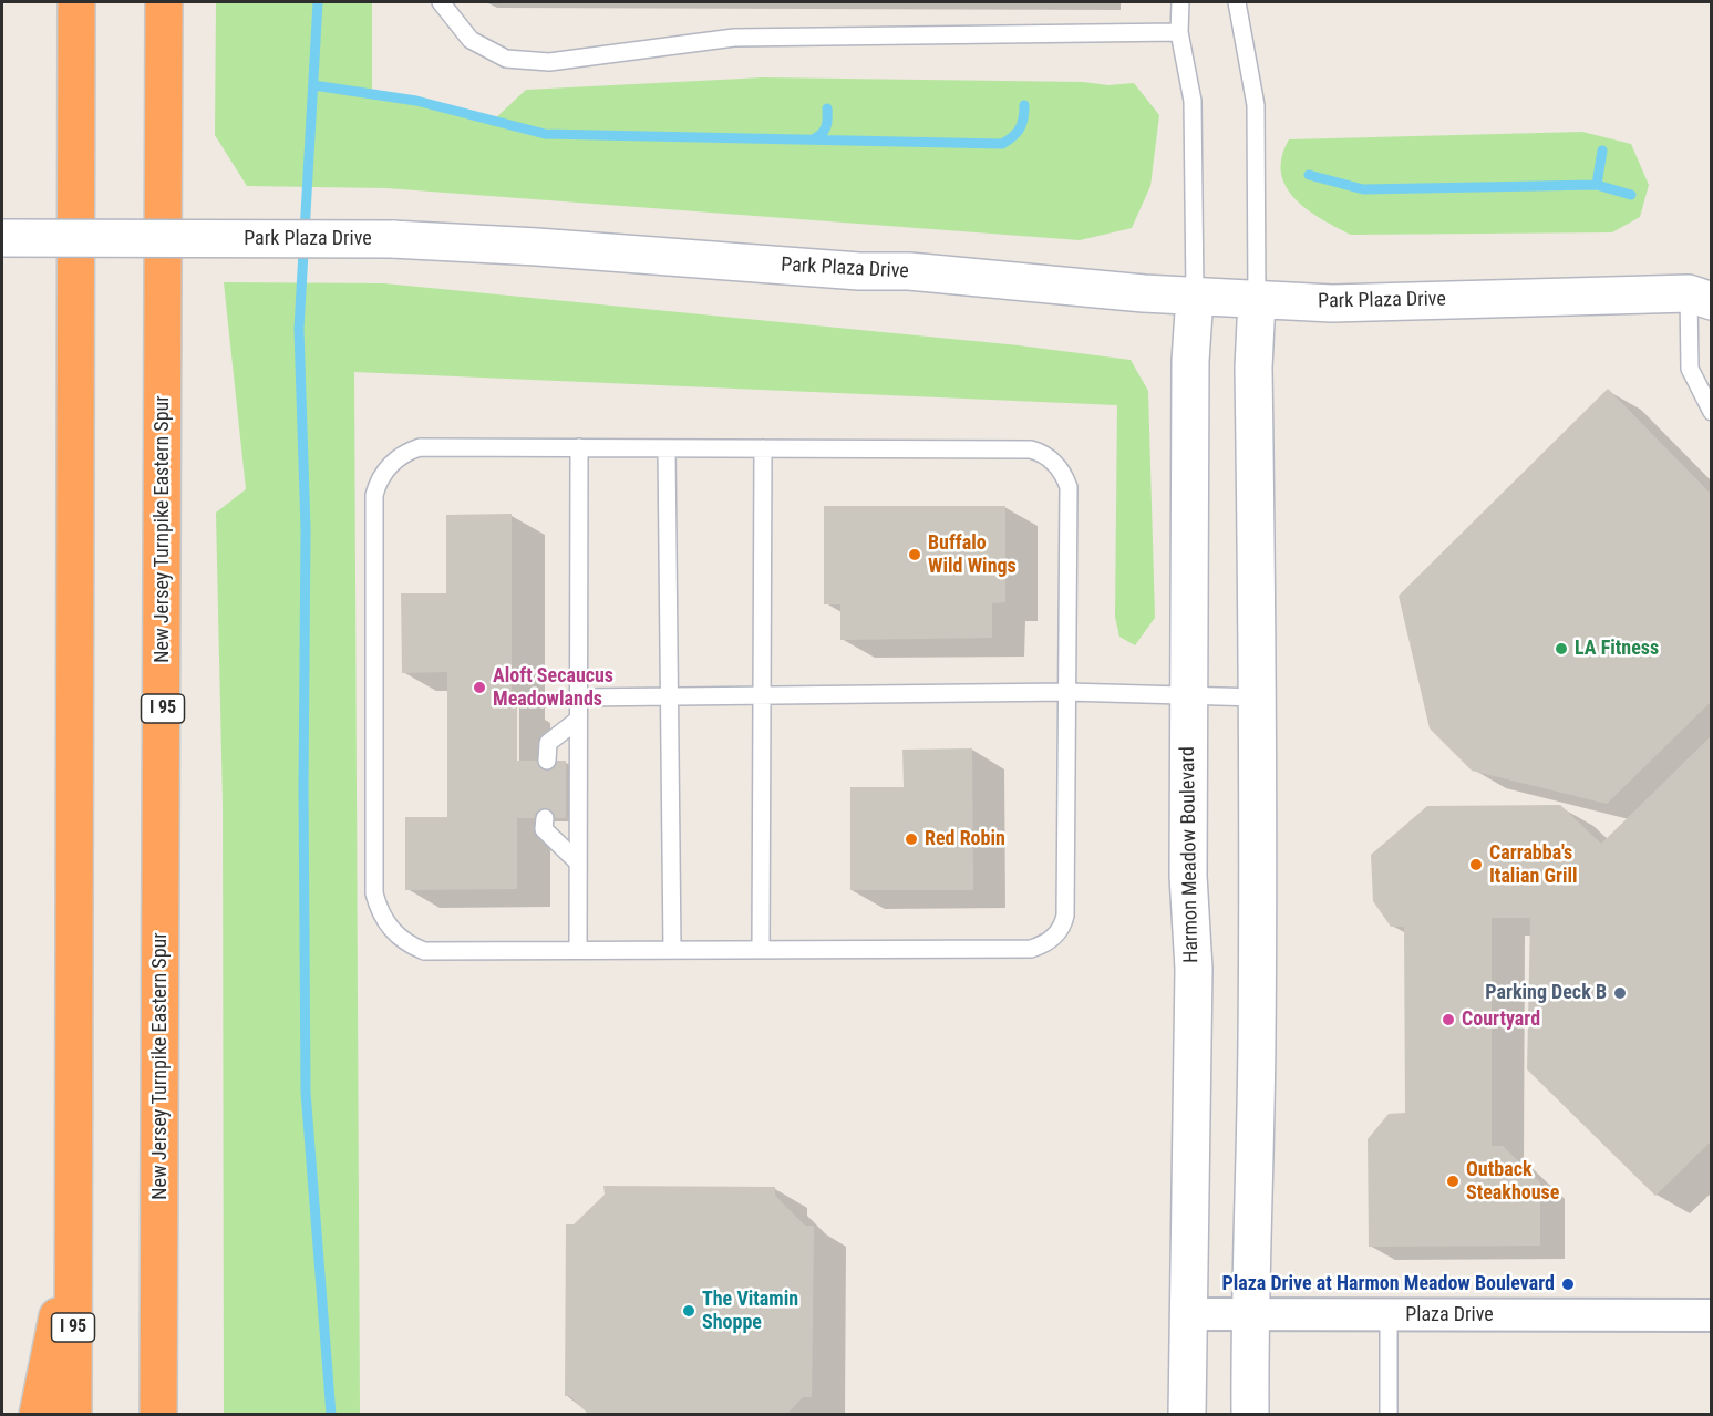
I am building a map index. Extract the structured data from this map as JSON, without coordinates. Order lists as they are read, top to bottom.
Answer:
{
  "streets": {
    "highway": ["New Jersey Turnpike Eastern Spur", "I 95"],
    "street": ["Park Plaza Drive", "Harmon Meadow Boulevard", "Plaza Drive"]
  },
  "crossings": [
    ["Park Plaza Drive", "Harmon Meadow Boulevard"],
    ["Harmon Meadow Boulevard", "Plaza Drive"]
  ],
  "places": [
    "Buffalo Wild Wings",
    "LA Fitness",
    "Aloft Secaucus Meadowlands",
    "Red Robin",
    "Carrabba's Italian Grill",
    "Parking Deck B",
    "Courtyard",
    "Outback Steakhouse",
    "Plaza Drive at Harmon Meadow Boulevard",
    "The Vitamin Shoppe"
  ]
}
